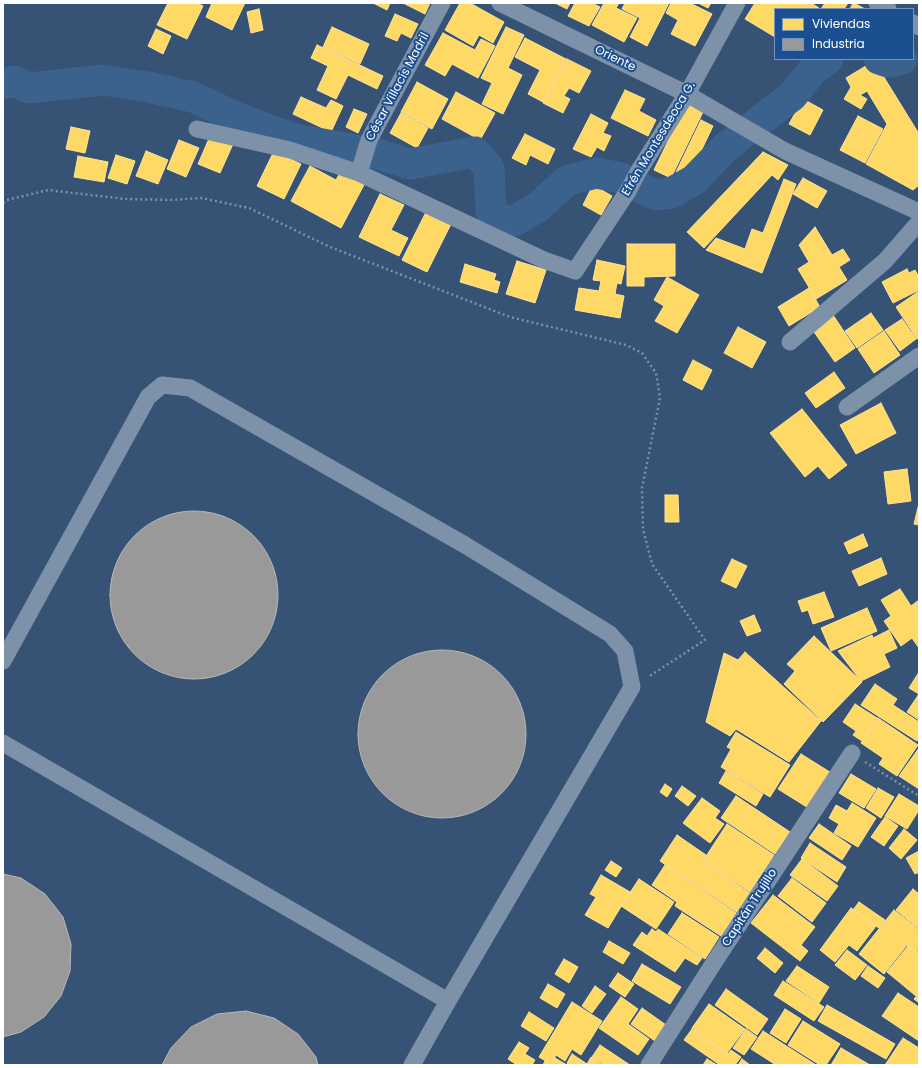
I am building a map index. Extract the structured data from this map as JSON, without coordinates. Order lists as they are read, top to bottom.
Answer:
{
  "streets": {
    "street": [
      "Oriente",
      "César Villacís Madril",
      "Efrén Montesdeoca G.",
      "Capitán Trujillo"
    ]
  },
  "crossings": [
    ["Oriente", "Efrén Montesdeoca G."],
    ["César Villacís Madril", "Efrén Montesdeoca G."]
  ],
  "legend": ["Viviendas", "Industria"]
}
